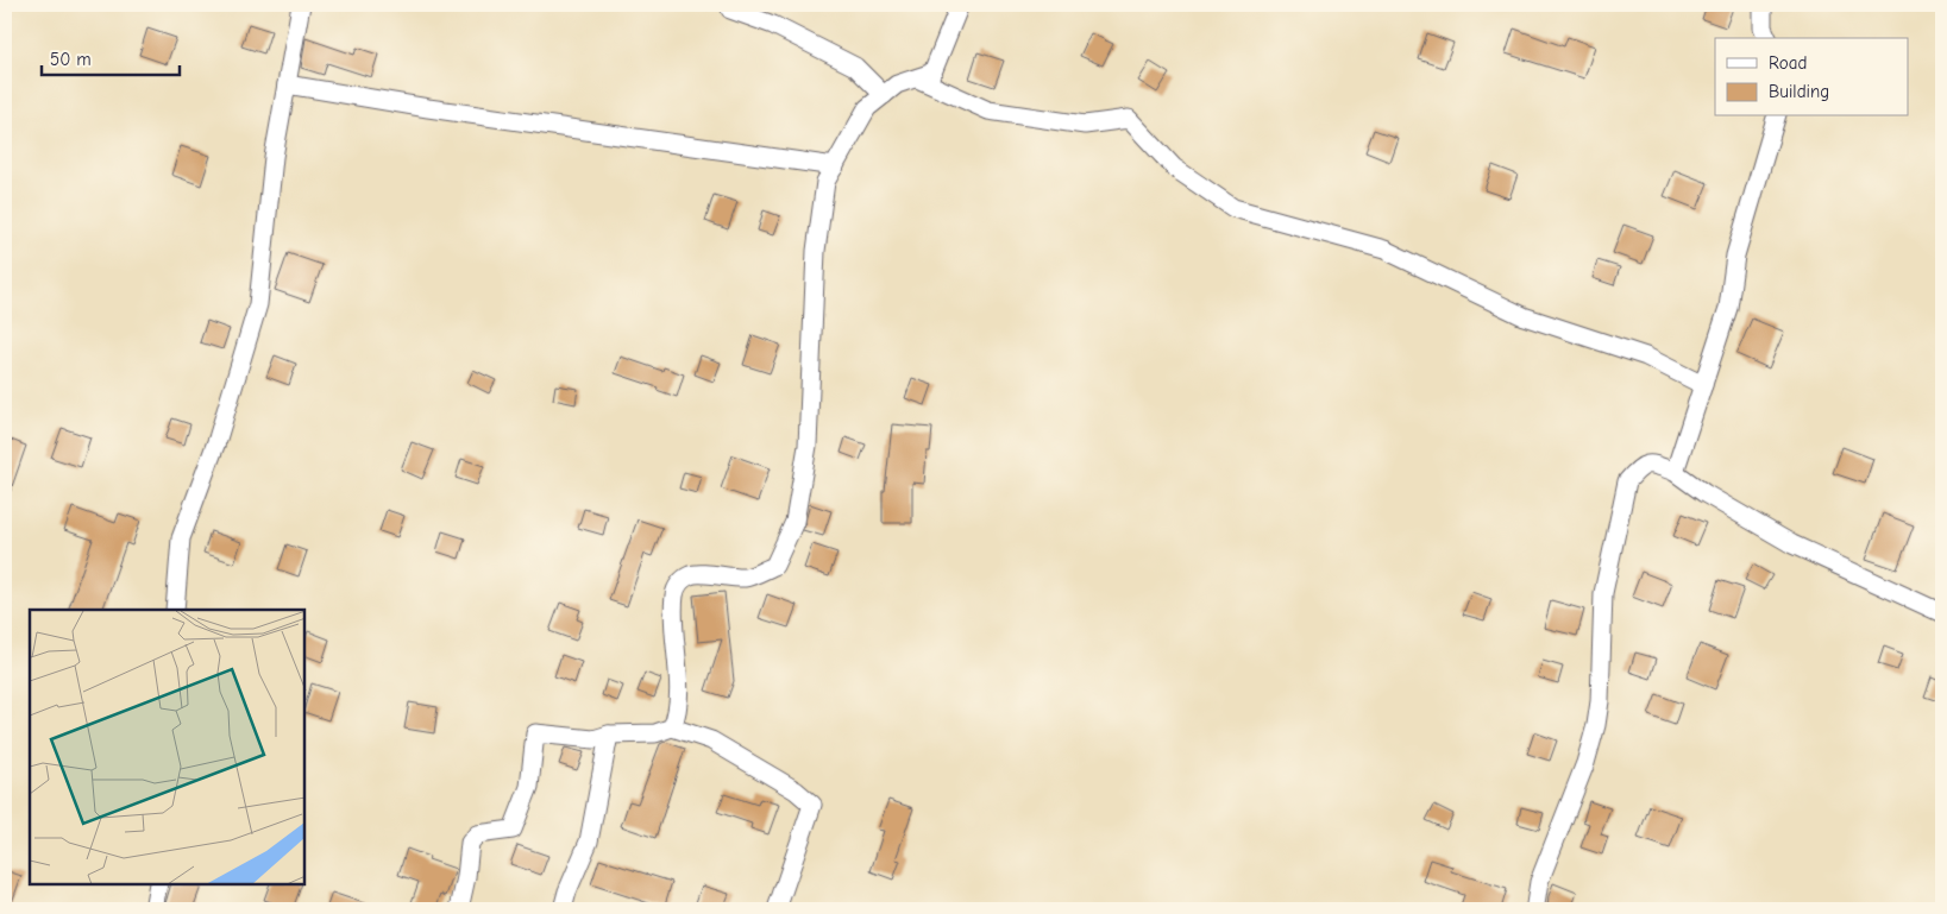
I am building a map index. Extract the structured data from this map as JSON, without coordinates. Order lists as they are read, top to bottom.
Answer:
{
  "legend": ["Road", "Building"],
  "scale_bar": "50 m"
}
